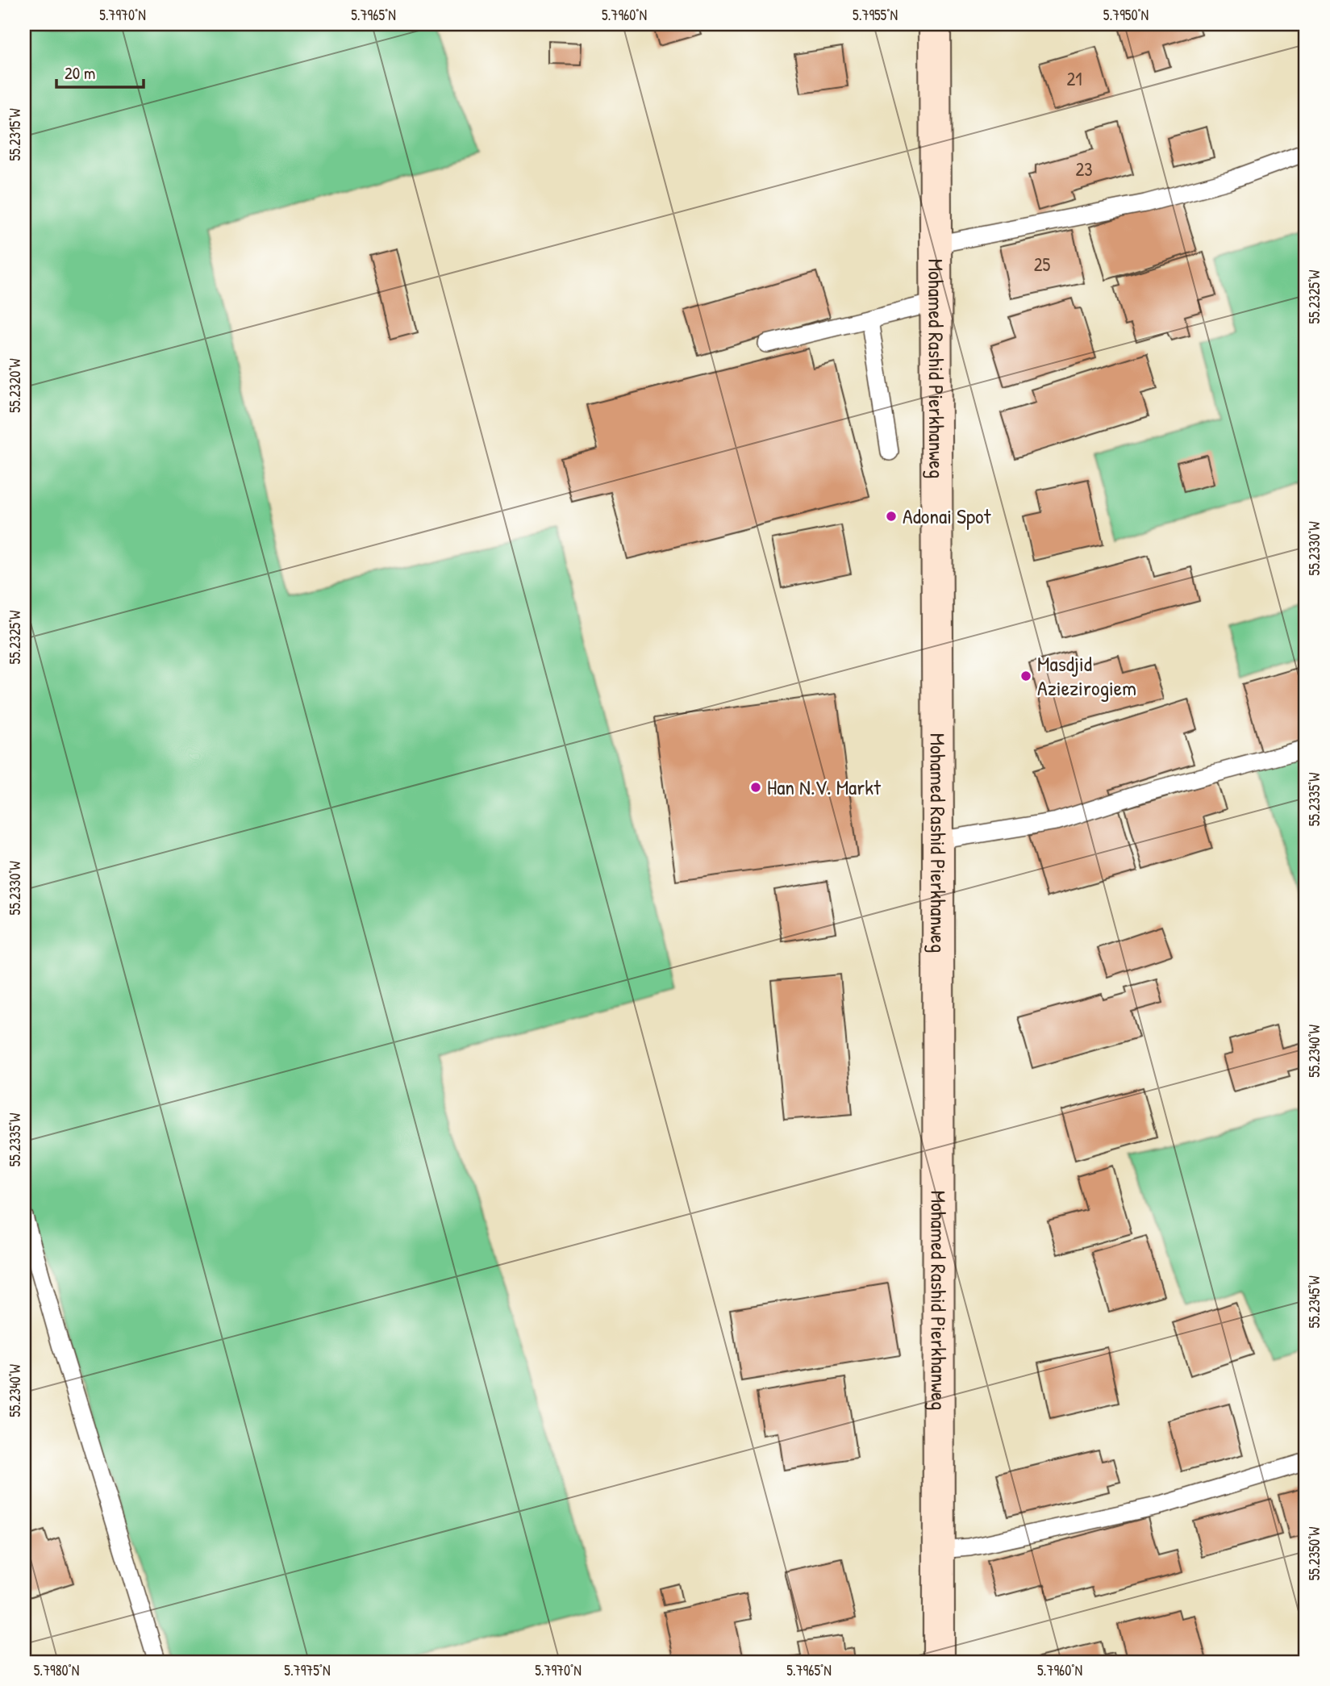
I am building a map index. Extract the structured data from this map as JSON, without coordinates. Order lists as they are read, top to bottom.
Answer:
{
  "streets": {
    "street": ["Mohamed Rashid Pierkhanweg"]
  },
  "places": ["Adonai Spot", "Masdjid Aziezirogiem", "Han N.V. Markt"],
  "house_numbers": ["21", "23", "25"],
  "scale_bar": "20 m",
  "coordinates": [
    "5.7970°N",
    "5.7965°N",
    "5.7960°N",
    "5.7955°N",
    "5.7950°N",
    "55.2315°W",
    "55.2325°W",
    "55.2320°W",
    "55.2330°W",
    "55.2335°W",
    "55.2340°W",
    "55.2345°W",
    "55.2350°W",
    "5.7980°N",
    "5.7975°N"
  ]
}
